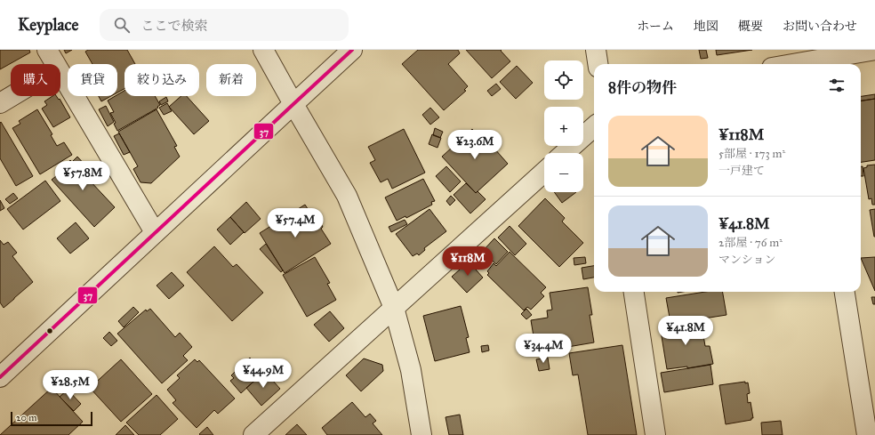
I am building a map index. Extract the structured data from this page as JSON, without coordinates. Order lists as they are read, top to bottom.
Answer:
{
  "lines": ["transit line 37"],
  "scale_bar": "20 m",
  "page": {
    "header": "Keyplace",
    "search": "ここで検索",
    "nav": [
      "ホーム",
      "地図",
      "概要",
      "お問い合わせ"
    ],
    "map_buttons": ["+", "−"],
    "chip": [
      "購入",
      "賃貸",
      "絞り込み",
      "新着"
    ],
    "heading": "8件の物件",
    "list": [
      {
        "name": "¥118M",
        "note": "5部屋 · 173 m² · 一戸建て"
      },
      {
        "name": "¥41.8M",
        "note": "2部屋 · 76 m² · マンション"
      }
    ],
    "price": [
      "¥23.6M",
      "¥57.8M",
      "¥57.4M",
      "¥118M",
      "¥41.8M",
      "¥34.4M",
      "¥44.9M",
      "¥28.5M"
    ],
    "scale": "20 m"
  }
}
